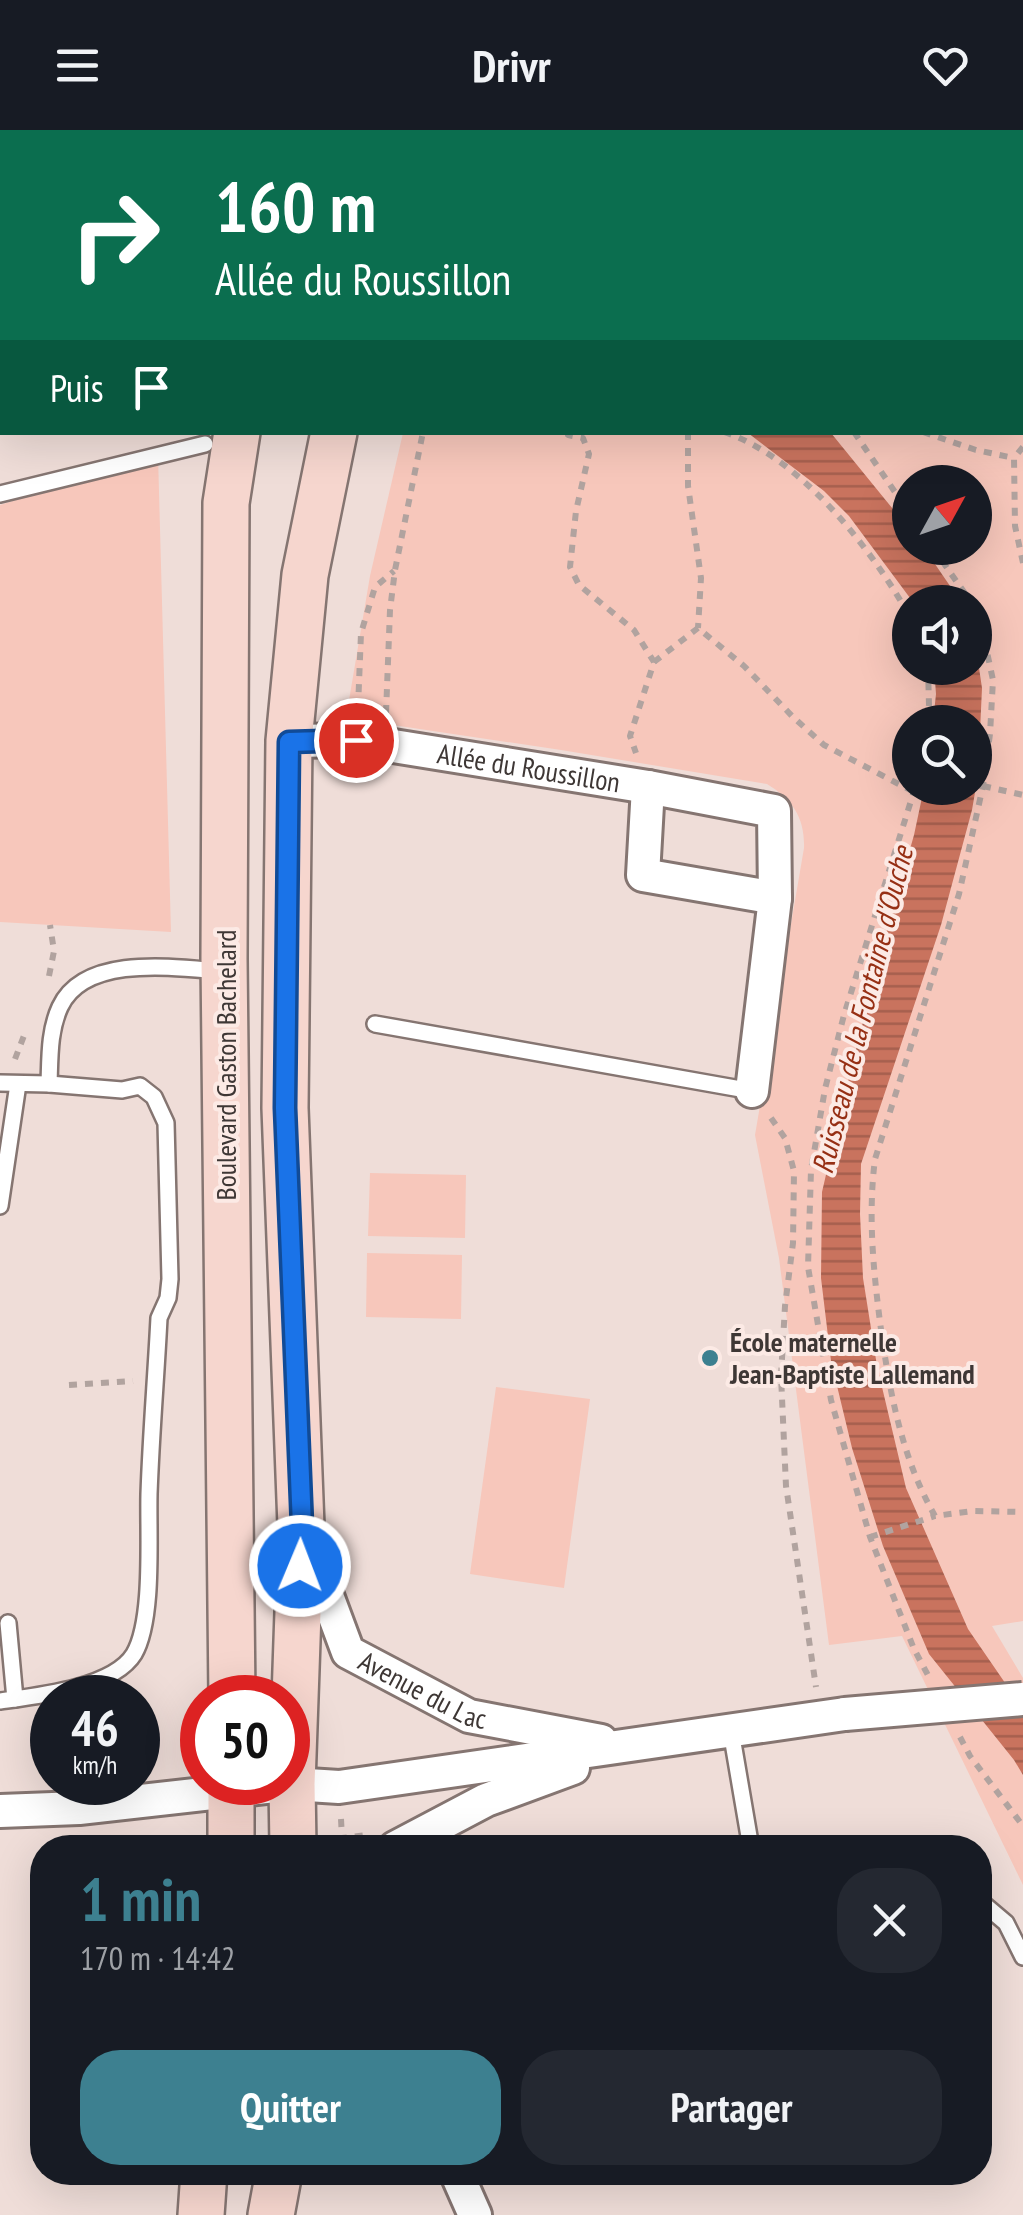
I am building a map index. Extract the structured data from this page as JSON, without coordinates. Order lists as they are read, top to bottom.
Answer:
{
  "streets": {
    "main road": ["Boulevard Gaston Bachelard"],
    "street": ["Allée du Roussillon", "Avenue du Lac"]
  },
  "water": ["Ruisseau de la Fontaine d'Ouche"],
  "places": ["École maternelle Jean-Baptiste Lallemand"],
  "north": "top right",
  "page": {
    "header": "Drivr",
    "turn": ["160 m", "Allée du Roussillon"],
    "then": "Puis",
    "speed": "46 km/h",
    "limit": "50",
    "heading": ["1 min", "170 m · 14:42"],
    "buttons": ["Quitter", "Partager"]
  }
}
